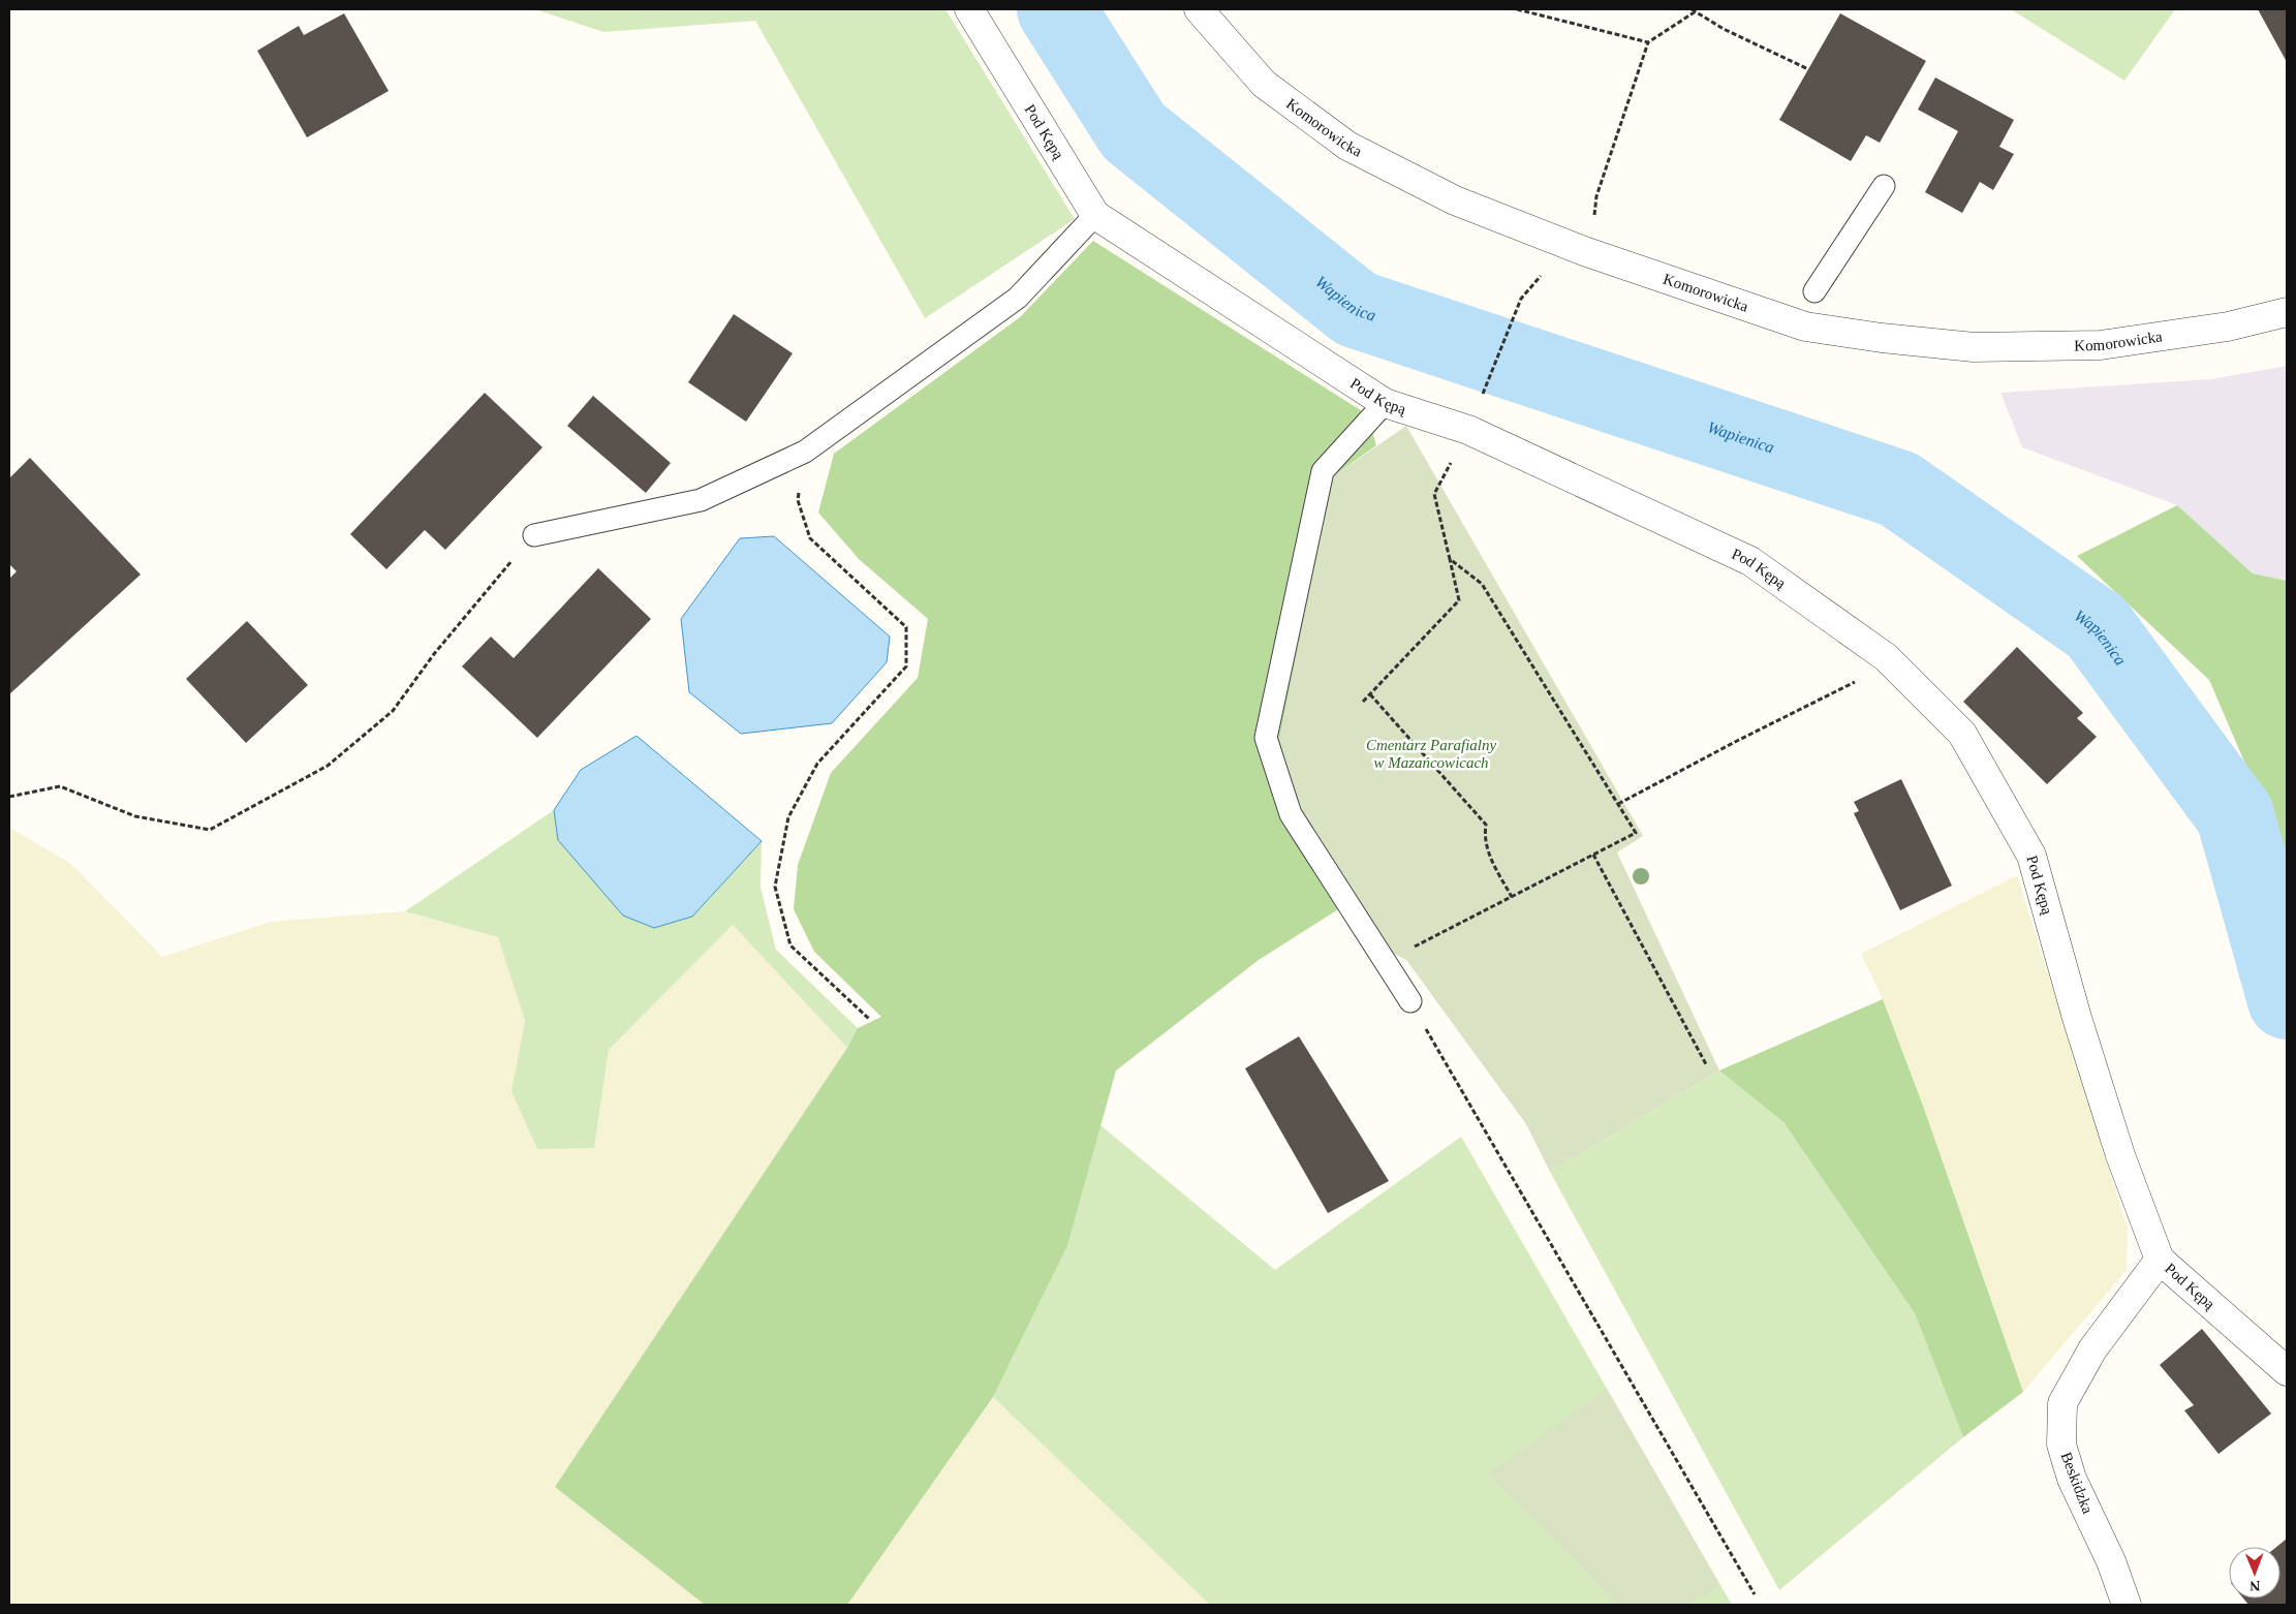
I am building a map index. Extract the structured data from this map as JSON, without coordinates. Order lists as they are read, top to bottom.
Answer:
{
  "streets": {
    "street": ["Komorowicka", "Pod Kępą", "Beskidzka"]
  },
  "crossings": [
    ["Pod Kępą", "Beskidzka"]
  ],
  "water": ["Wapienica"],
  "parks": ["Cmentarz Parafialny w Mazańcowicach"],
  "north": "bottom"
}
